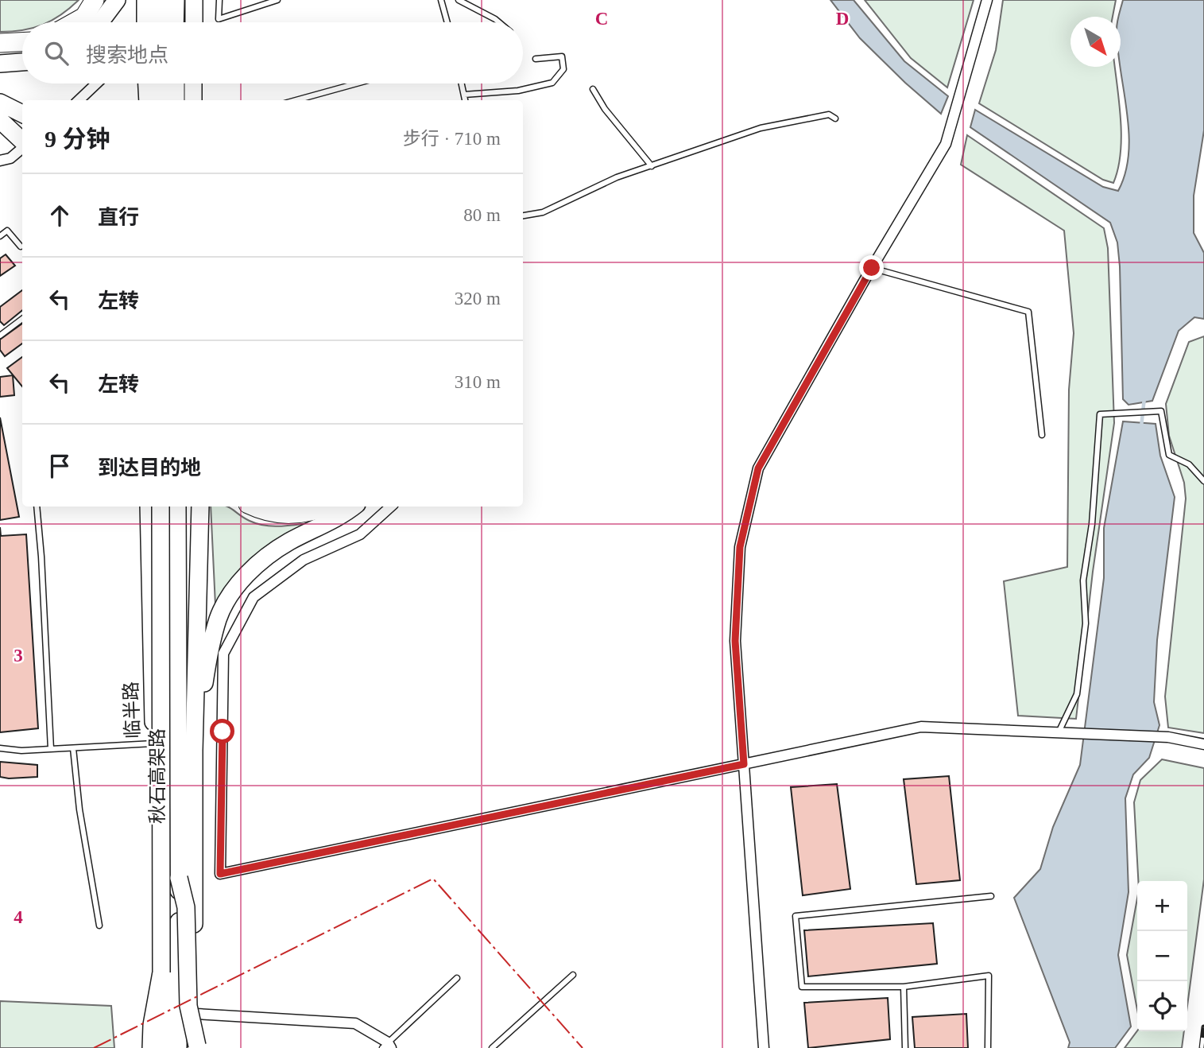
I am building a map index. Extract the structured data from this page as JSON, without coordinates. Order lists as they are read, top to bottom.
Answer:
{
  "streets": {
    "main road": ["临半路", "秋石高架路"]
  },
  "north": "bottom right",
  "page": {
    "search": "搜索地点",
    "heading": ["9 分钟", "步行 · 710 m"],
    "list": [
      ["直行", "80 m"],
      ["左转", "320 m"],
      ["左转", "310 m"],
      "到达目的地"
    ],
    "map_buttons": ["+", "−"]
  },
  "grid": {
    "columns": ["C", "D"],
    "rows": ["3", "4"]
  }
}
